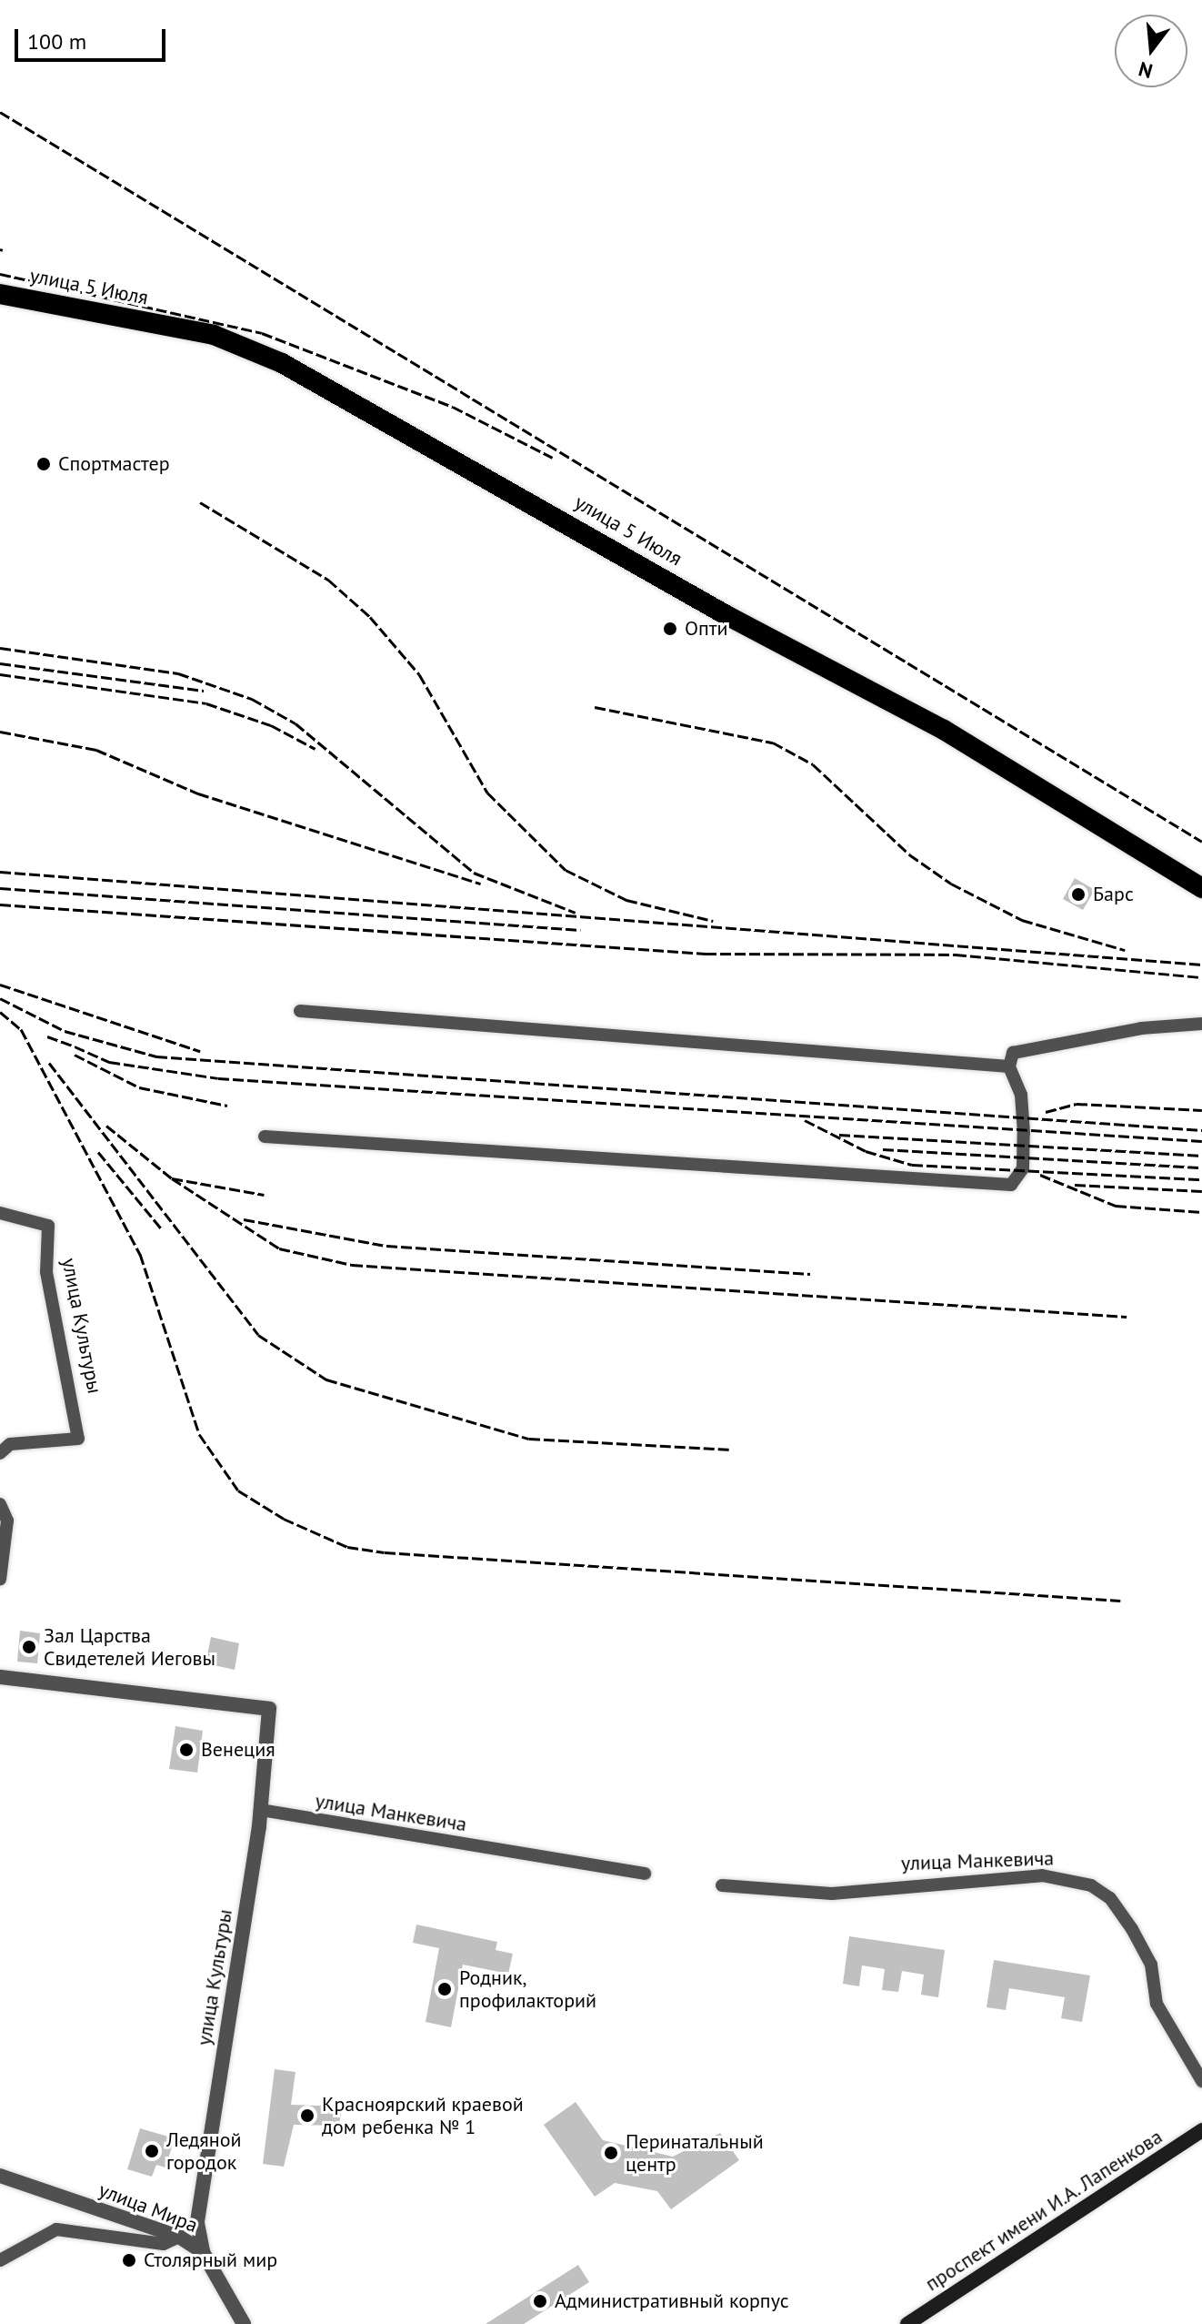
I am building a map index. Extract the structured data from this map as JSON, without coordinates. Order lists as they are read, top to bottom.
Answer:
{
  "streets": {
    "highway": ["улица 5 Июля"],
    "main road": ["проспект имени И.А. Лапенкова"],
    "street": ["улица Культуры", "улица Манкевича", "улица Мира"]
  },
  "crossings": [
    ["улица Культуры", "улица Манкевича"],
    ["улица Культуры", "улица Мира"]
  ],
  "places": [
    "Спортмастер",
    "Опти",
    "Барс",
    "Зал Царства Свидетелей Иеговы",
    "Венеция",
    "Родник, профилакторий",
    "Красноярский краевой дом ребенка № 1",
    "Ледяной городок",
    "Перинатальный центр",
    "Столярный мир",
    "Административный корпус"
  ],
  "scale_bar": "100 m",
  "north": "bottom"
}
